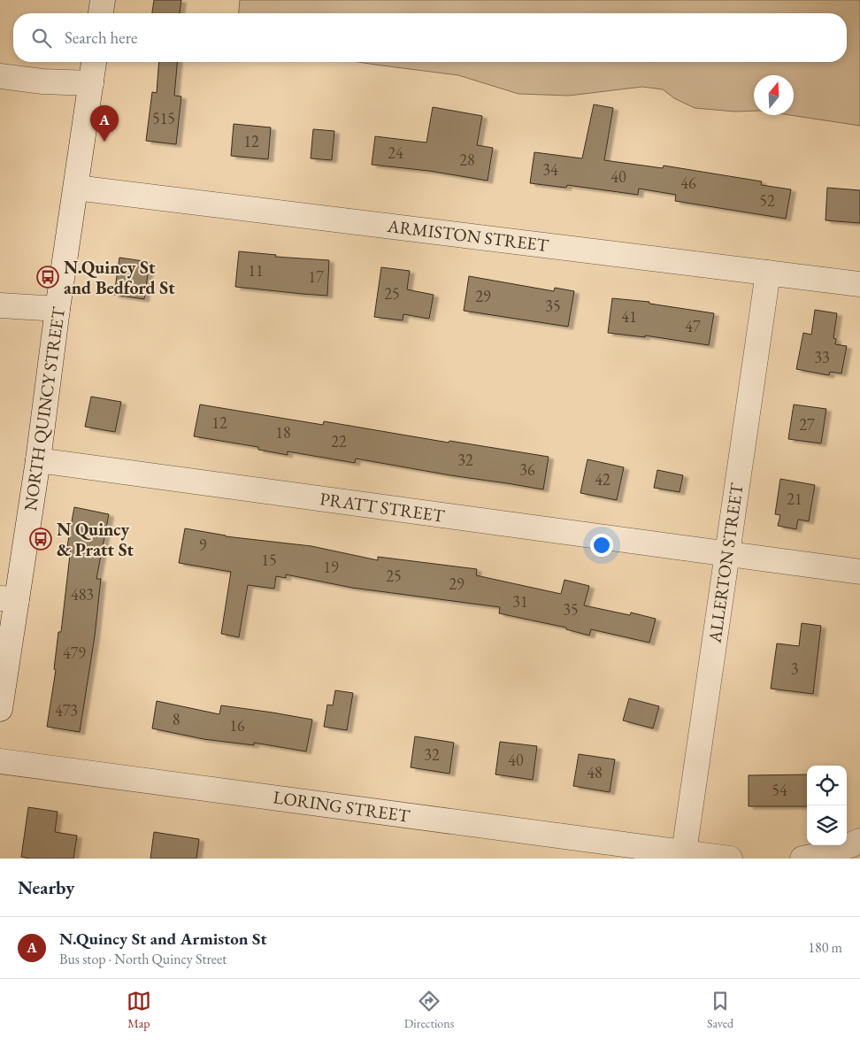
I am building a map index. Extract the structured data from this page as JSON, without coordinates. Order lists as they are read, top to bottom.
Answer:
{
  "streets": {
    "street": [
      "ARMISTON STREET",
      "NORTH QUINCY STREET",
      "PRATT STREET",
      "ALLERTON STREET",
      "LORING STREET"
    ]
  },
  "crossings": [
    ["ARMISTON STREET", "NORTH QUINCY STREET"],
    ["ARMISTON STREET", "ALLERTON STREET"],
    ["NORTH QUINCY STREET", "PRATT STREET"],
    ["PRATT STREET", "ALLERTON STREET"],
    ["ALLERTON STREET", "LORING STREET"]
  ],
  "places": {
    "bus stop": ["N.Quincy St and Bedford St", "N Quincy & Pratt St"]
  },
  "house_numbers": [
    "515",
    "12",
    "24",
    "28",
    "34",
    "40",
    "46",
    "52",
    "11",
    "17",
    "25",
    "29",
    "35",
    "41",
    "47",
    "33",
    "12",
    "27",
    "18",
    "22",
    "32",
    "36",
    "42",
    "21",
    "9",
    "15",
    "19",
    "25",
    "29",
    "483",
    "31",
    "35",
    "479",
    "3",
    "473",
    "8",
    "16",
    "32",
    "40",
    "48",
    "54"
  ],
  "north": "top",
  "page": {
    "search": "Search here",
    "pins": "A",
    "heading": "Nearby",
    "list": [
      {
        "mark": "A",
        "name": "N.Quincy St and Armiston St",
        "note": "Bus stop · North Quincy Street",
        "value": "180 m"
      }
    ],
    "nav": ["Map", "Directions", "Saved"]
  }
}
